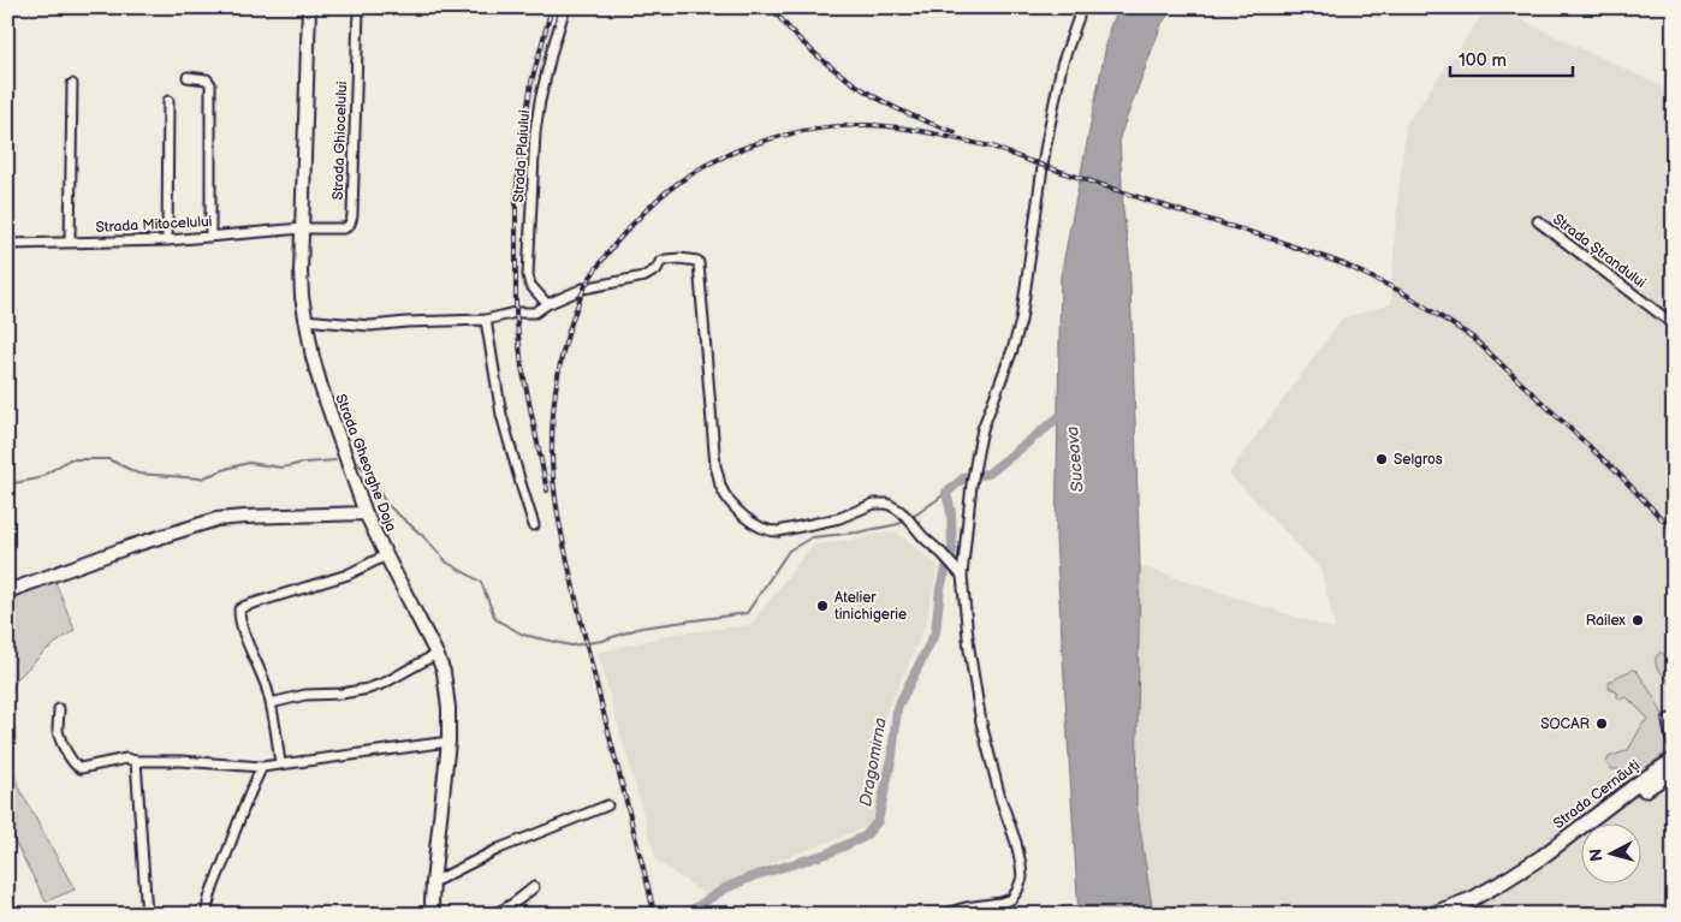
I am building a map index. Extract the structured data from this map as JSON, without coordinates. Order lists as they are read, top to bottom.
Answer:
{
  "streets": {
    "main road": ["Strada Gheorghe Doja", "Strada Cernăuți"],
    "street": [
      "Strada Ghiocelului",
      "Strada Plaiului",
      "Strada Mitocelului",
      "Strada Ștrandului"
    ]
  },
  "crossings": [
    ["Strada Ghiocelului", "Strada Mitocelului"],
    ["Strada Ghiocelului", "Strada Gheorghe Doja"],
    ["Strada Mitocelului", "Strada Gheorghe Doja"]
  ],
  "water": ["Suceava", "Dragomirna"],
  "places": [
    "Selgros",
    "Atelier tinichigerie",
    "Railex",
    "SOCAR"
  ],
  "scale_bar": "100 m",
  "north": "left"
}
